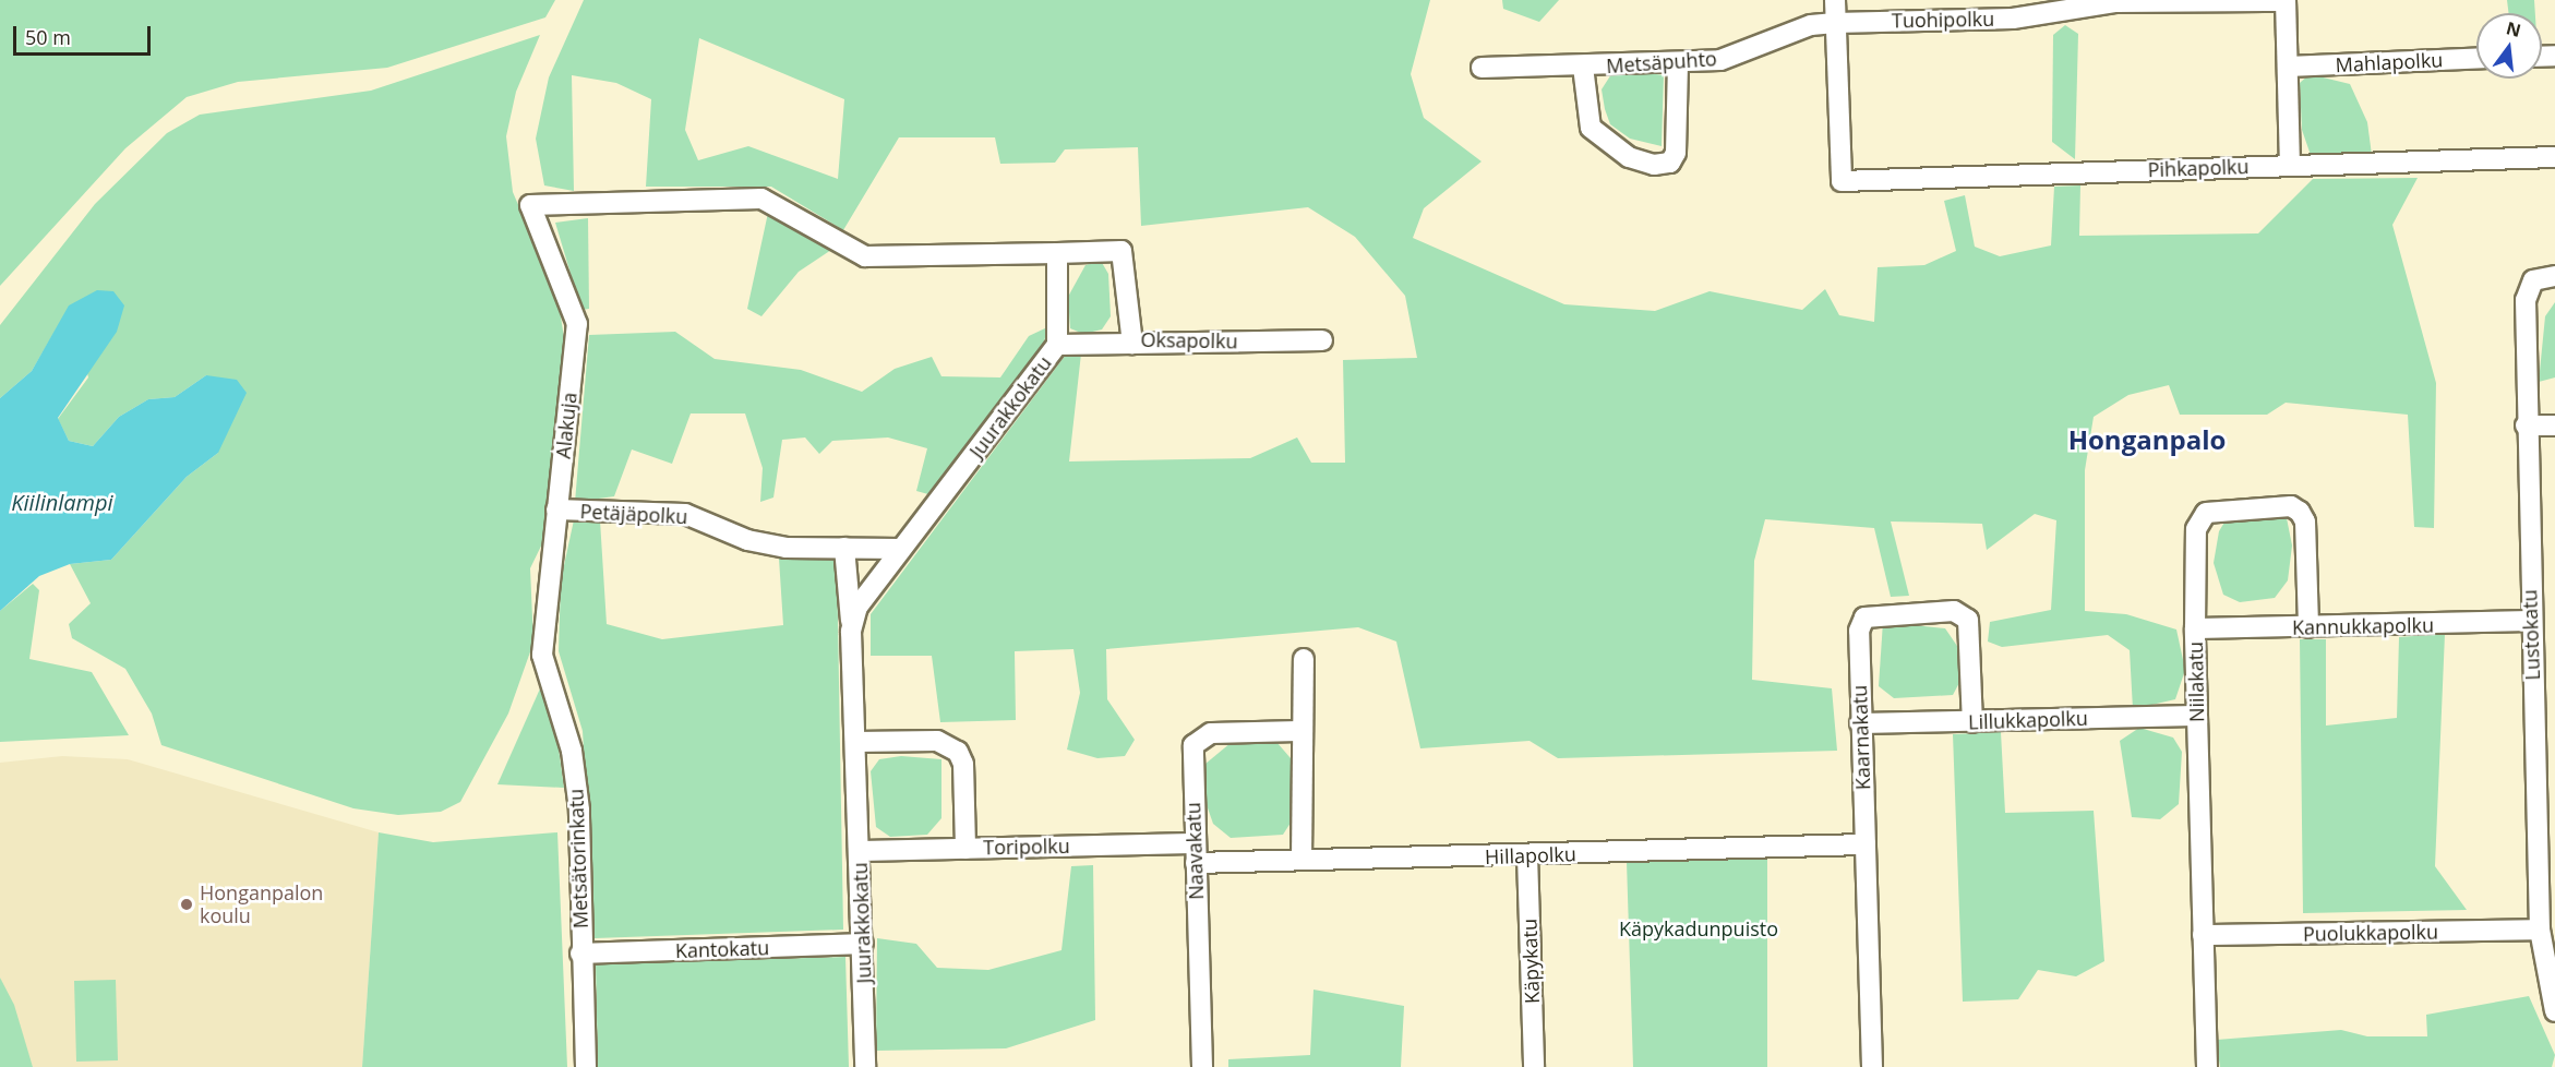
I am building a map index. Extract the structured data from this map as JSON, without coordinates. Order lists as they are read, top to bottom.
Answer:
{
  "streets": {
    "street": [
      "Tuohipolku",
      "Metsäpuhto",
      "Mahlapolku",
      "Pihkapolku",
      "Oksapolku",
      "Juurakkokatu",
      "Alakuja",
      "Petäjäpolku",
      "Kannukkapolku",
      "Lustokatu",
      "Niilakatu",
      "Lillukkapolku",
      "Kaarnakatu",
      "Toripolku",
      "Naavakatu",
      "Hillapolku",
      "Metsätorinkatu",
      "Puolukkapolku",
      "Kantokatu",
      "Käpykatu"
    ]
  },
  "crossings": [
    ["Tuohipolku", "Metsäpuhto"],
    ["Tuohipolku", "Pihkapolku"],
    ["Metsäpuhto", "Pihkapolku"],
    ["Oksapolku", "Juurakkokatu"],
    ["Oksapolku", "Alakuja"],
    ["Juurakkokatu", "Alakuja"],
    ["Juurakkokatu", "Petäjäpolku"],
    ["Juurakkokatu", "Toripolku"],
    ["Juurakkokatu", "Kantokatu"],
    ["Alakuja", "Petäjäpolku"],
    ["Alakuja", "Metsätorinkatu"],
    ["Kannukkapolku", "Lustokatu"],
    ["Kannukkapolku", "Niilakatu"],
    ["Lustokatu", "Puolukkapolku"],
    ["Niilakatu", "Lillukkapolku"],
    ["Niilakatu", "Puolukkapolku"],
    ["Lillukkapolku", "Kaarnakatu"],
    ["Kaarnakatu", "Hillapolku"],
    ["Toripolku", "Naavakatu"],
    ["Toripolku", "Hillapolku"],
    ["Naavakatu", "Hillapolku"],
    ["Hillapolku", "Käpykatu"],
    ["Metsätorinkatu", "Kantokatu"]
  ],
  "districts": ["Honganpalo"],
  "water": ["Kiilinlampi"],
  "parks": ["Käpykadunpuisto"],
  "places": ["Honganpalon koulu"],
  "scale_bar": "50 m",
  "north": "top"
}
